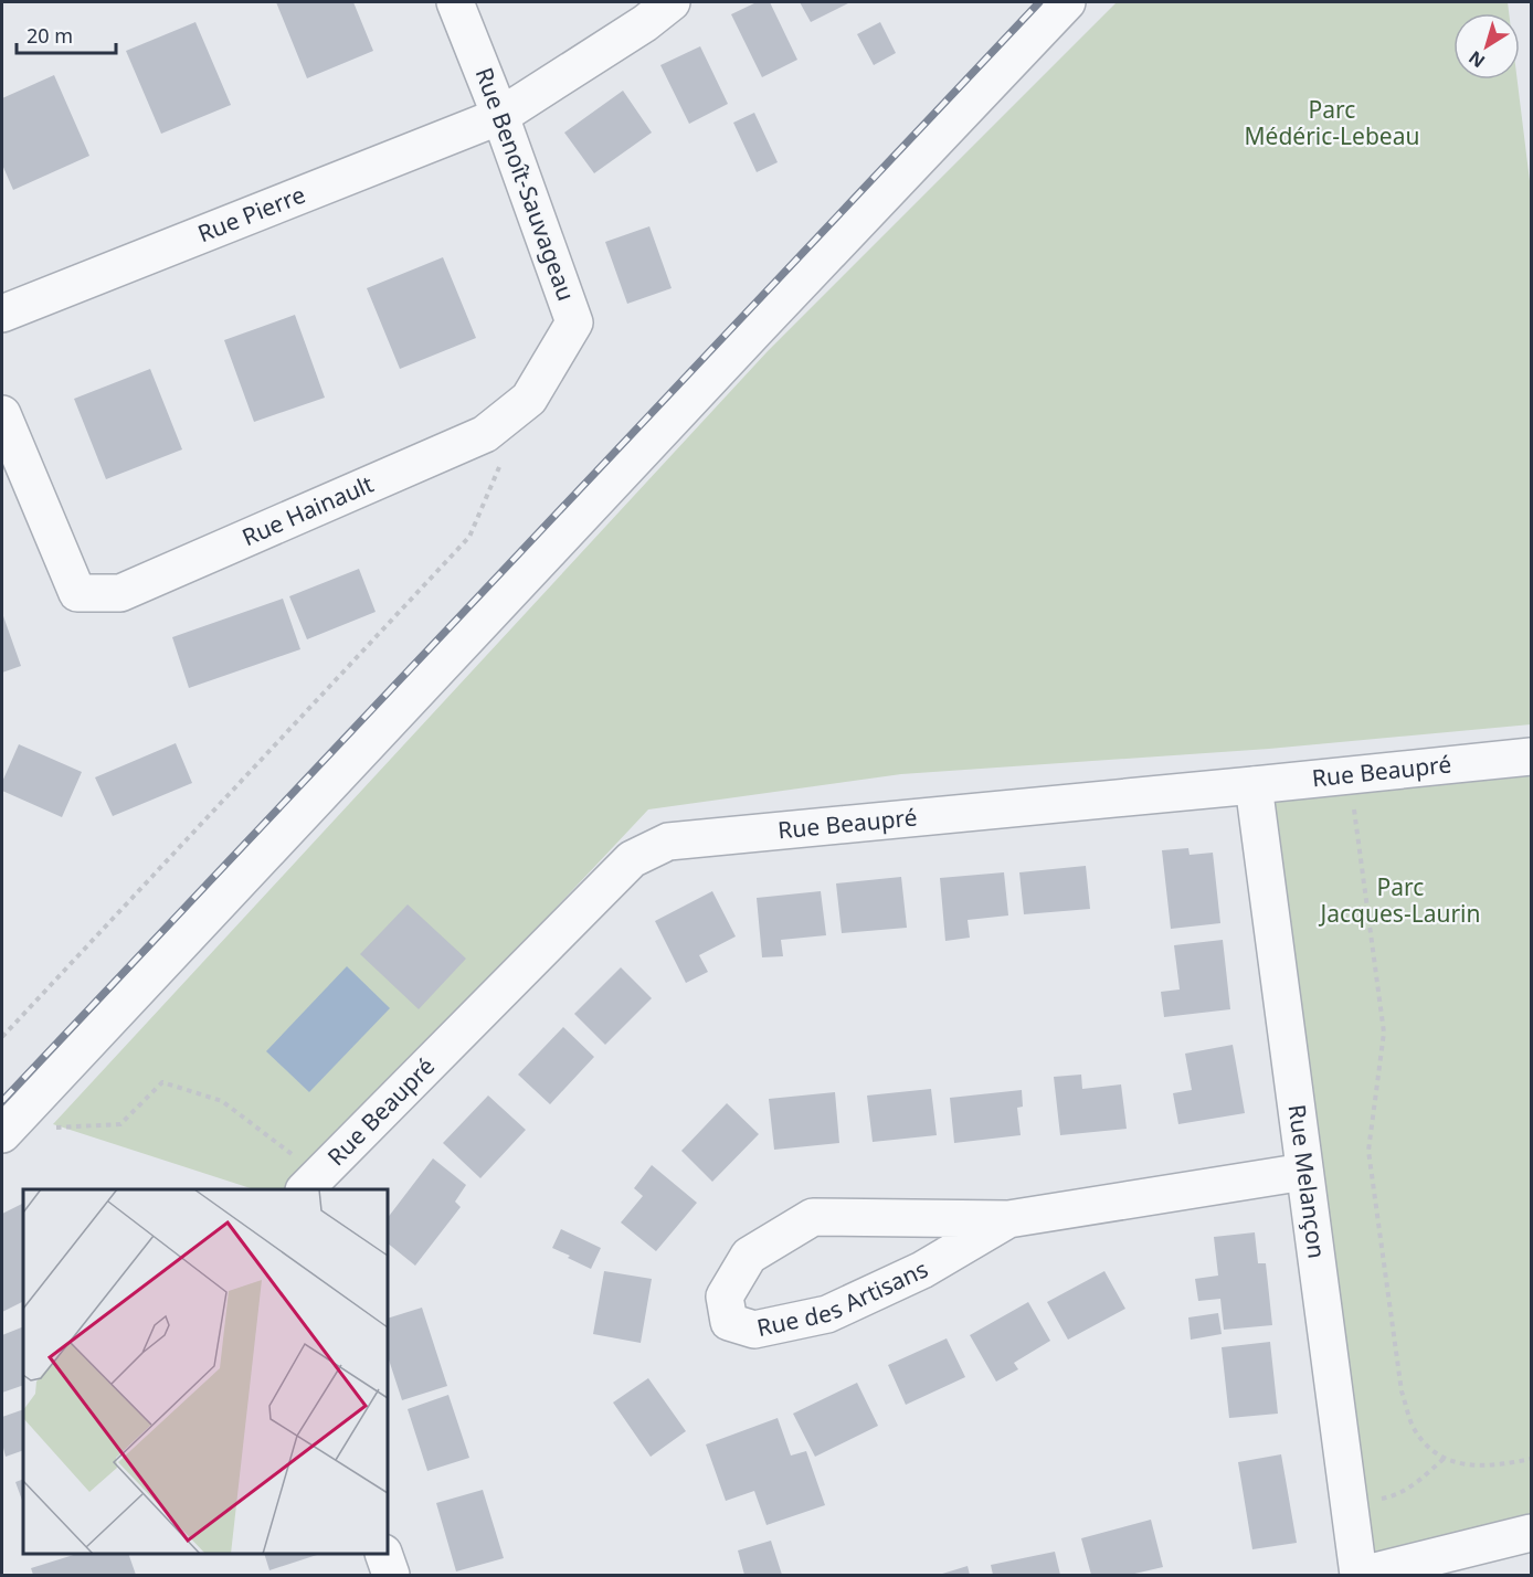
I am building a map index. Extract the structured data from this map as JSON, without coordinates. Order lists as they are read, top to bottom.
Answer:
{
  "streets": {
    "street": [
      "Rue Benoît-Sauvageau",
      "Rue Pierre",
      "Rue Hainault",
      "Rue Beaupré",
      "Rue Melançon",
      "Rue des Artisans"
    ]
  },
  "crossings": [
    ["Rue Benoît-Sauvageau", "Rue Pierre"],
    ["Rue Benoît-Sauvageau", "Rue Hainault"],
    ["Rue Beaupré", "Rue Melançon"],
    ["Rue Melançon", "Rue des Artisans"]
  ],
  "parks": ["Parc Médéric-Lebeau", "Parc Jacques-Laurin"],
  "scale_bar": "20 m",
  "north": "bottom left"
}
